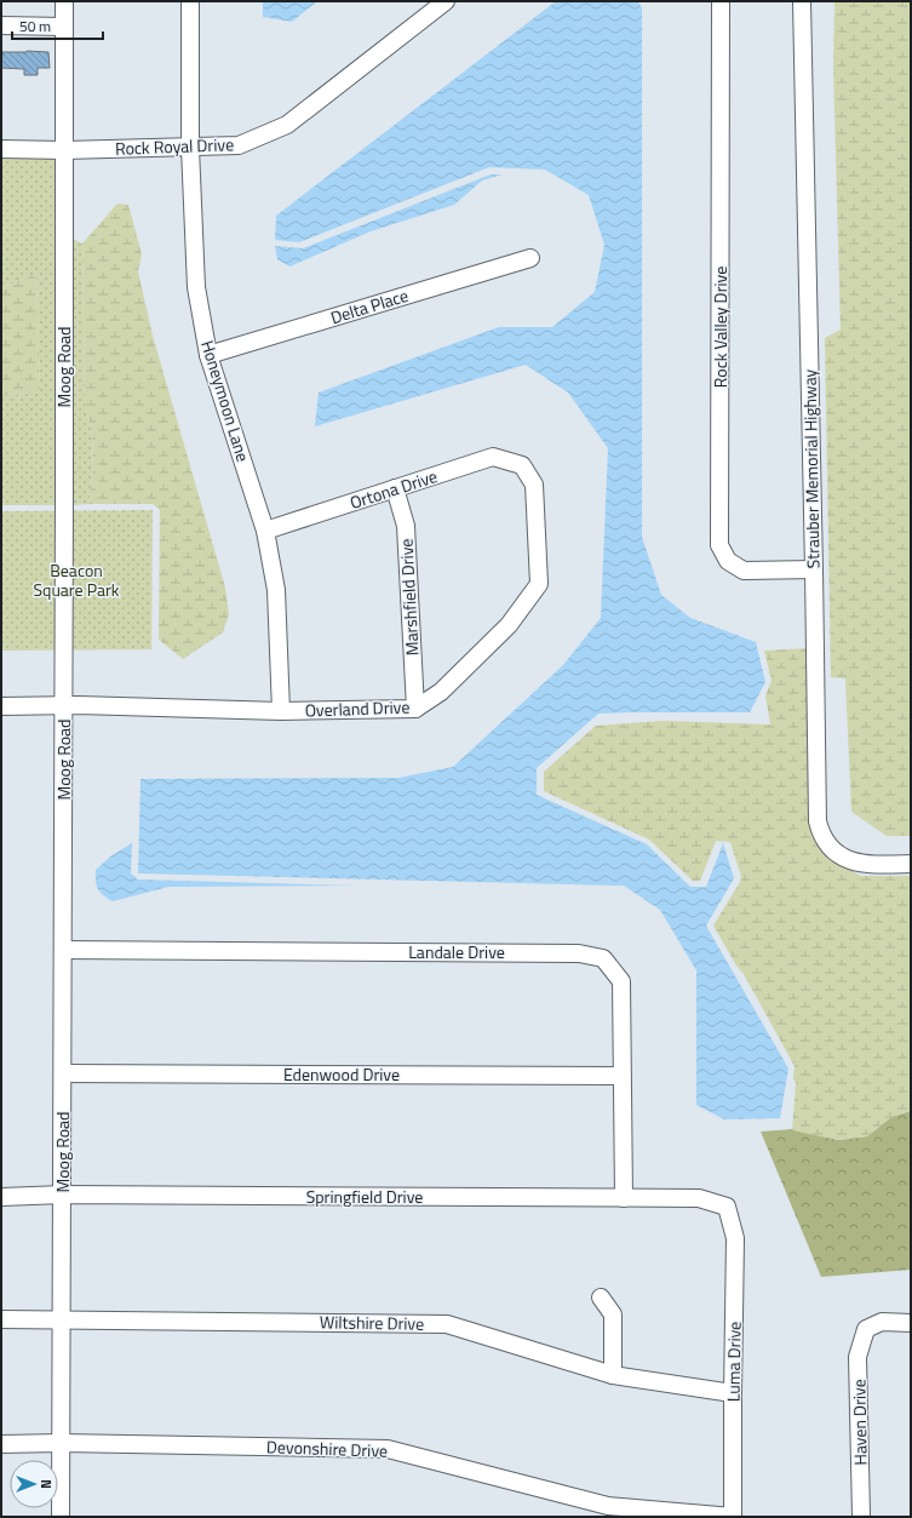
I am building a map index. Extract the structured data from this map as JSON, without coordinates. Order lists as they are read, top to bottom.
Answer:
{
  "streets": {
    "street": [
      "Rock Royal Drive",
      "Delta Place",
      "Rock Valley Drive",
      "Moog Road",
      "Honeymoon Lane",
      "Strauber Memorial Highway",
      "Ortona Drive",
      "Marshfield Drive",
      "Overland Drive",
      "Landale Drive",
      "Edenwood Drive",
      "Springfield Drive",
      "Wiltshire Drive",
      "Luma Drive",
      "Haven Drive",
      "Devonshire Drive"
    ]
  },
  "crossings": [
    ["Rock Royal Drive", "Moog Road"],
    ["Rock Royal Drive", "Honeymoon Lane"],
    ["Delta Place", "Honeymoon Lane"],
    ["Rock Valley Drive", "Strauber Memorial Highway"],
    ["Moog Road", "Overland Drive"],
    ["Moog Road", "Landale Drive"],
    ["Moog Road", "Edenwood Drive"],
    ["Moog Road", "Springfield Drive"],
    ["Moog Road", "Wiltshire Drive"],
    ["Moog Road", "Devonshire Drive"],
    ["Honeymoon Lane", "Ortona Drive"],
    ["Honeymoon Lane", "Overland Drive"],
    ["Ortona Drive", "Marshfield Drive"],
    ["Ortona Drive", "Overland Drive"],
    ["Marshfield Drive", "Overland Drive"],
    ["Landale Drive", "Edenwood Drive"],
    ["Landale Drive", "Springfield Drive"],
    ["Springfield Drive", "Luma Drive"],
    ["Wiltshire Drive", "Luma Drive"],
    ["Luma Drive", "Devonshire Drive"]
  ],
  "parks": ["Beacon Square Park"],
  "scale_bar": "50 m",
  "north": "right"
}
